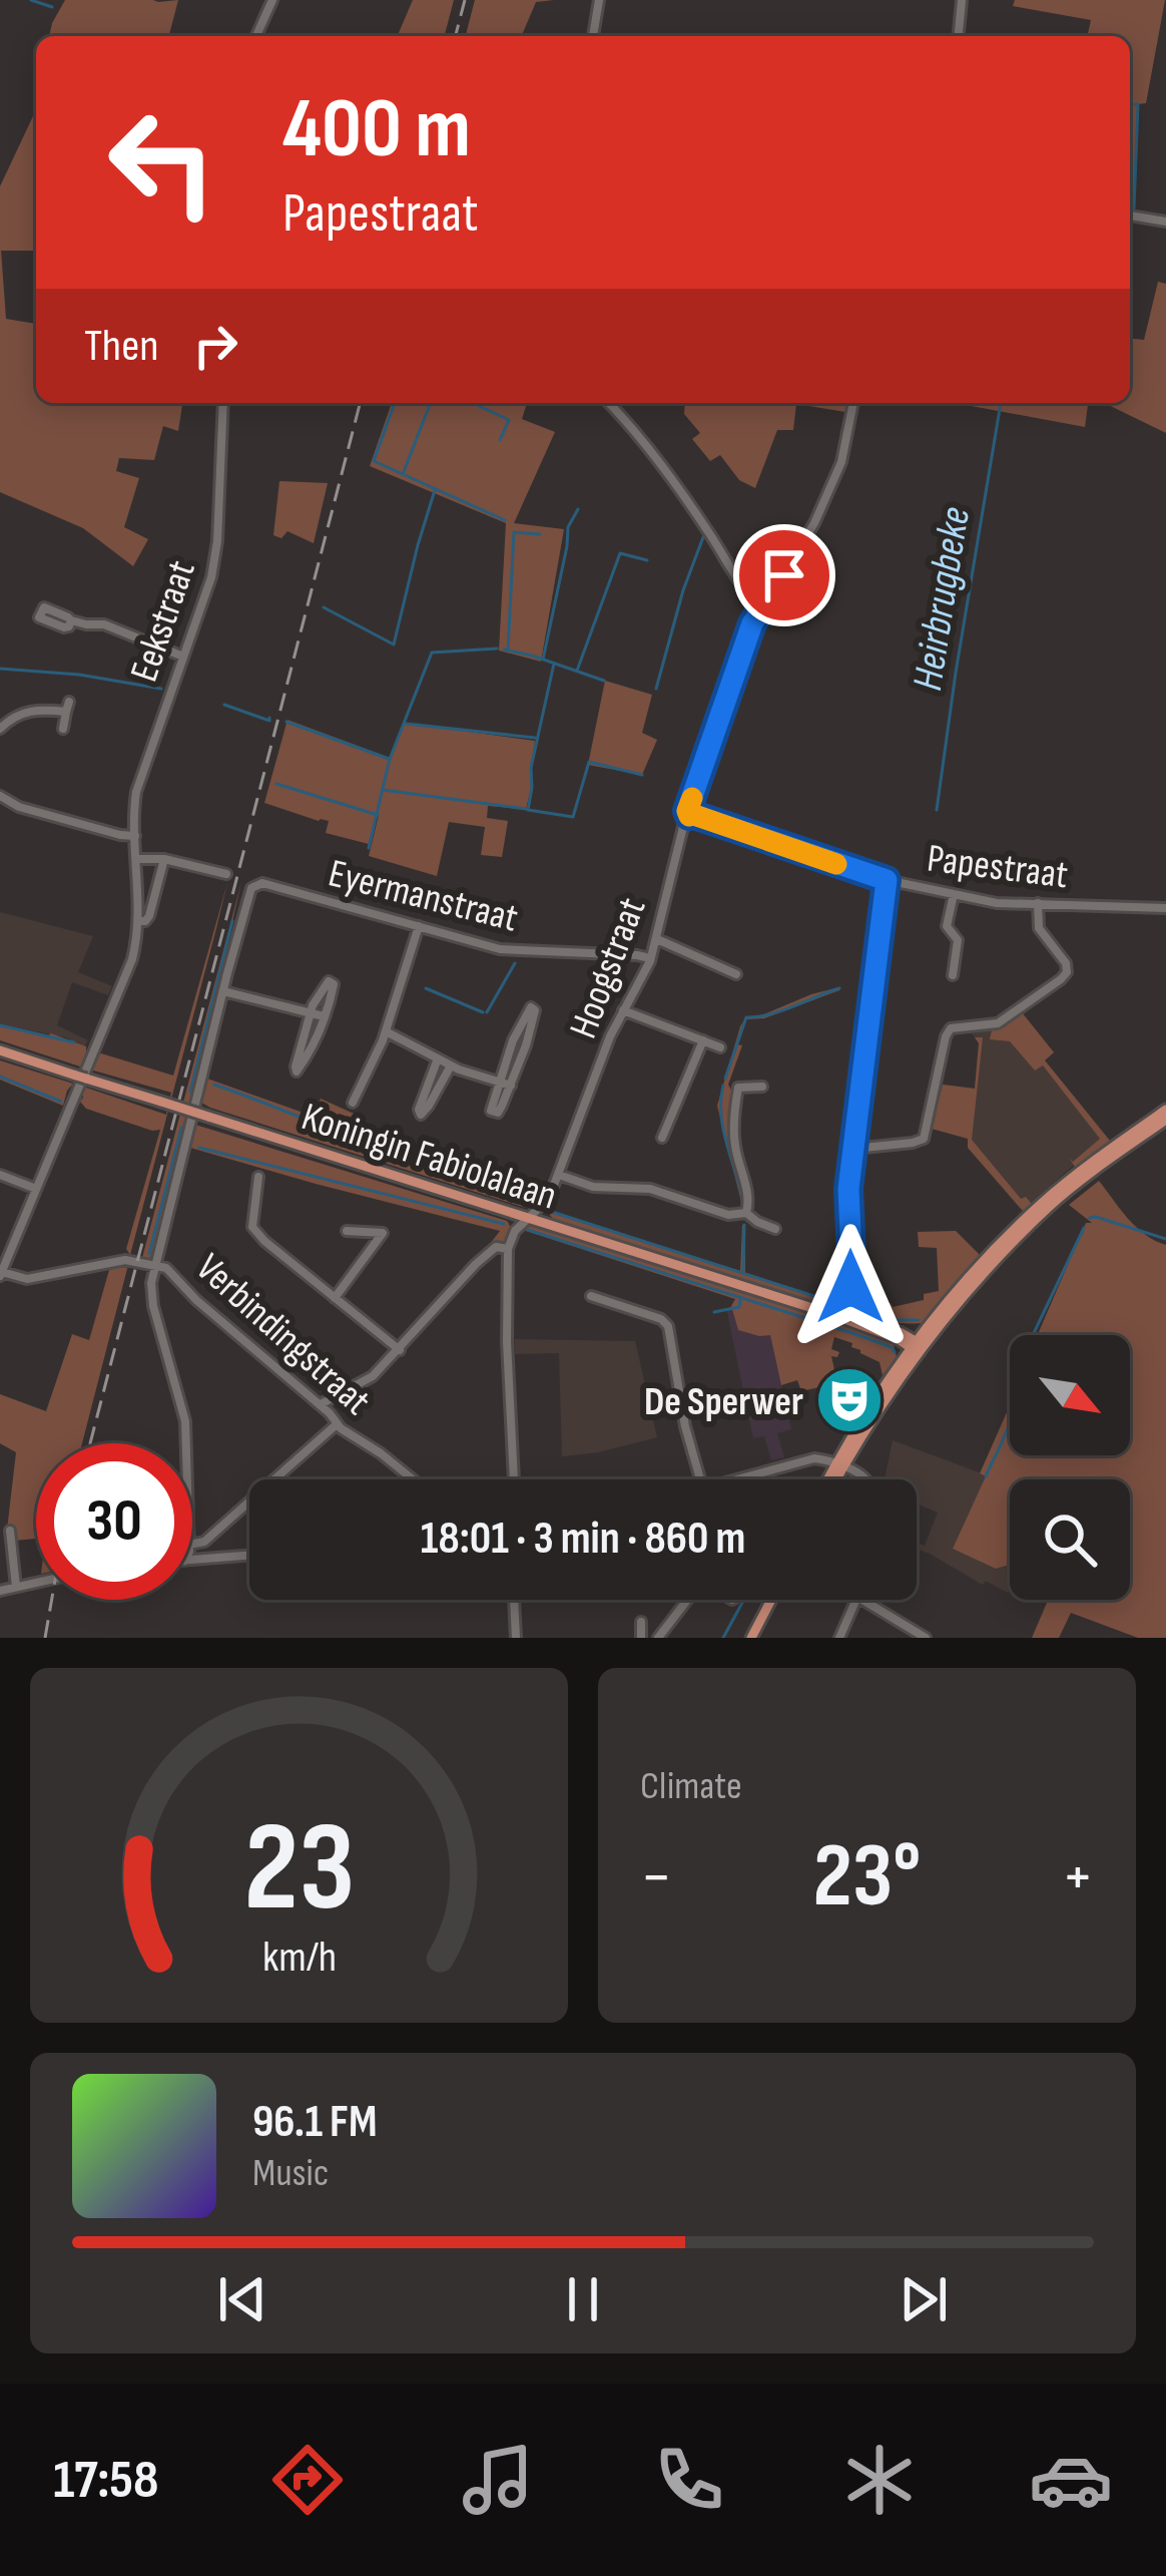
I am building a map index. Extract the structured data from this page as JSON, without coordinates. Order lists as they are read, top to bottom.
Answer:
{
  "streets": {
    "main road": ["Koningin Fabiolalaan"],
    "street": [
      "Eekstraat",
      "Papestraat",
      "Eyermanstraat",
      "Hoogstraat",
      "Verbindingstraat"
    ]
  },
  "crossings": [
    ["Eekstraat", "Verbindingstraat"],
    ["Papestraat", "Hoogstraat"],
    ["Eyermanstraat", "Hoogstraat"],
    ["Hoogstraat", "Koningin Fabiolalaan"]
  ],
  "water": ["Heirbrugbeke"],
  "places": {
    "theatre": ["De Sperwer"]
  },
  "north": "bottom right",
  "page": {
    "turn": ["400 m", "Papestraat"],
    "then": "Then",
    "limit": "30",
    "trip": "18:01 · 3 min · 860 m",
    "tile": "Climate",
    "heat": ["−", "23°", "+"],
    "song": ["96.1 FM", "Music"],
    "tabs": "17:58",
    "gauge": ["23", "km/h"]
  }
}
